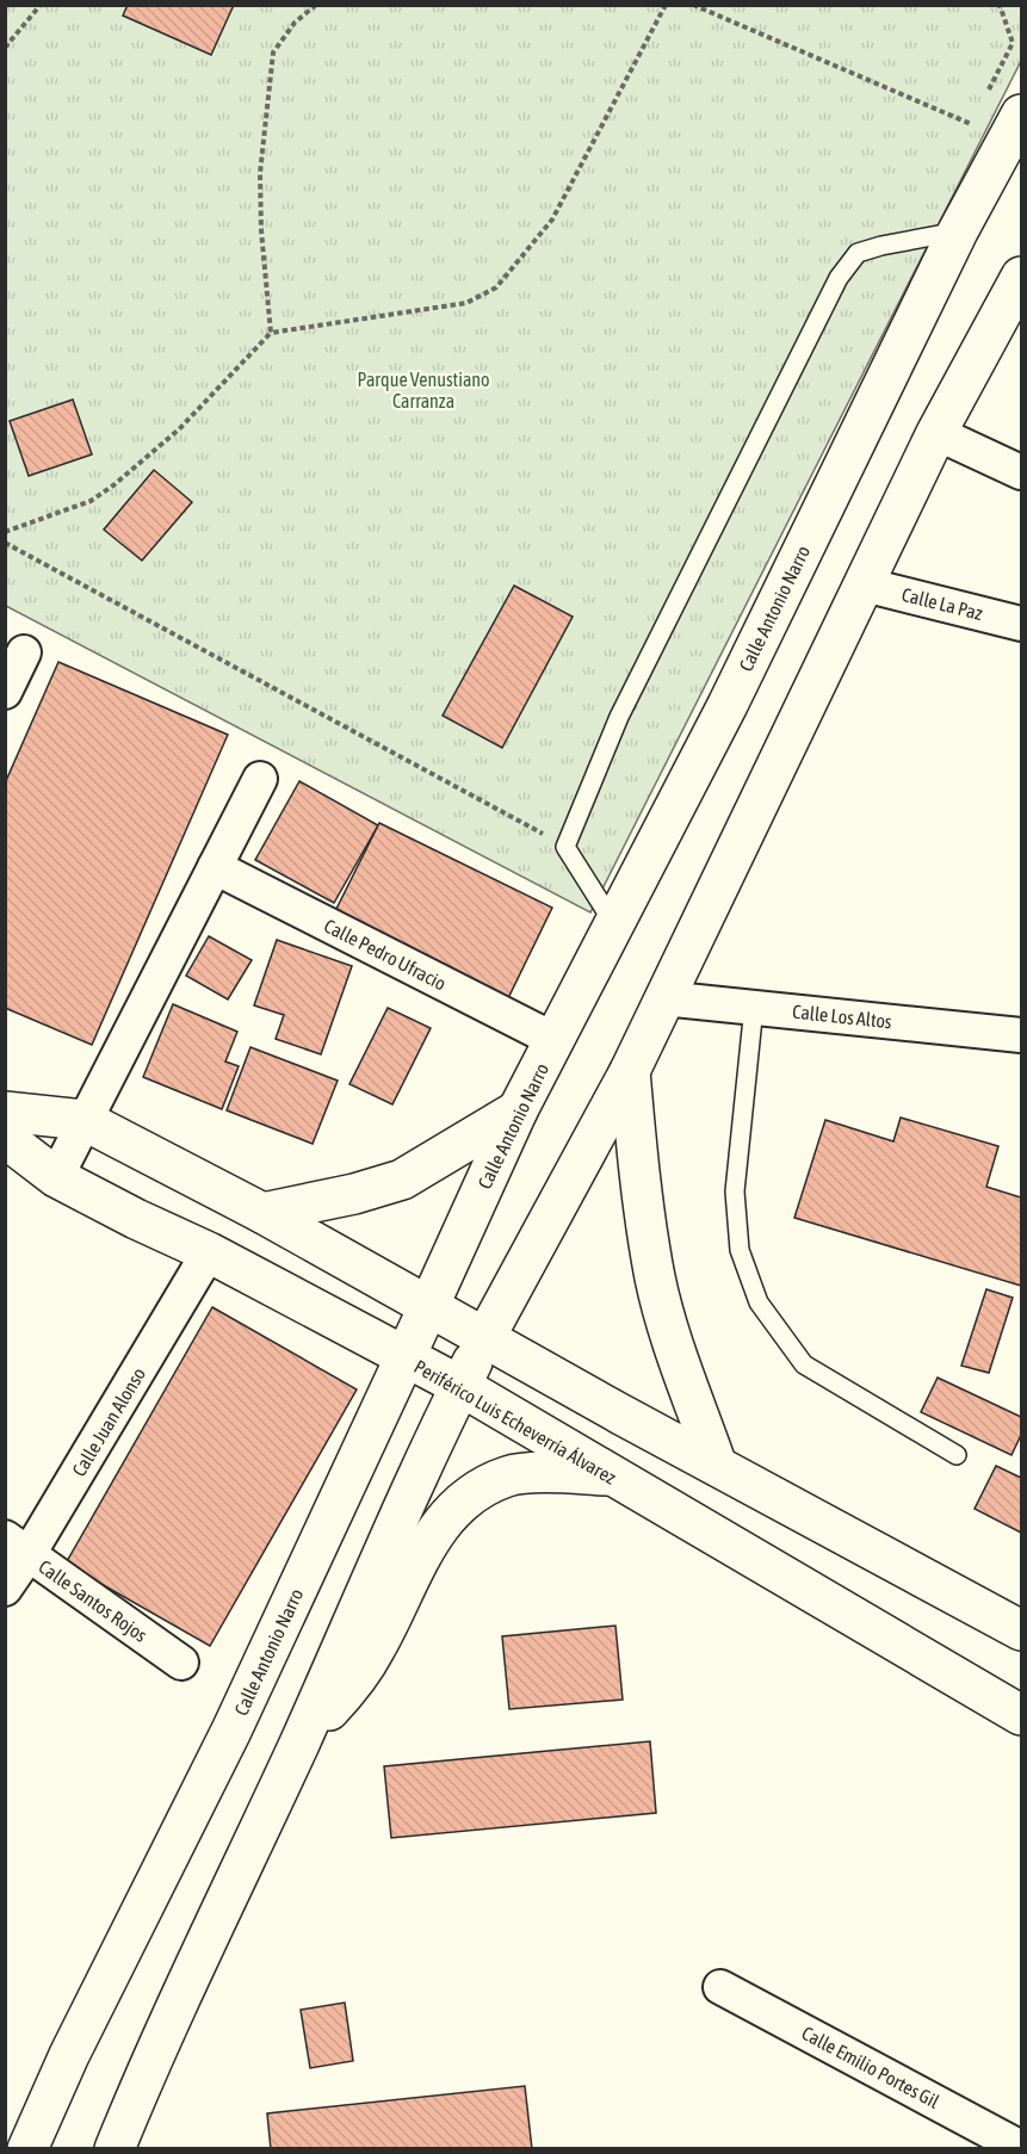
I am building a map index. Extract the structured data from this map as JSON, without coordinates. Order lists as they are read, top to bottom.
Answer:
{
  "streets": {
    "main road": ["Calle Antonio Narro", "Periférico Luis Echeverría Álvarez"],
    "street": [
      "Calle La Paz",
      "Calle Pedro Ufracio",
      "Calle Los Altos",
      "Calle Juan Alonso",
      "Calle Santos Rojos",
      "Calle Emilio Portes Gil"
    ]
  },
  "crossings": [
    ["Calle Antonio Narro", "Calle Pedro Ufracio"],
    ["Calle Antonio Narro", "Periférico Luis Echeverría Álvarez"],
    ["Calle Juan Alonso", "Periférico Luis Echeverría Álvarez"],
    ["Calle Juan Alonso", "Calle Santos Rojos"]
  ],
  "parks": ["Parque Venustiano Carranza"]
}
